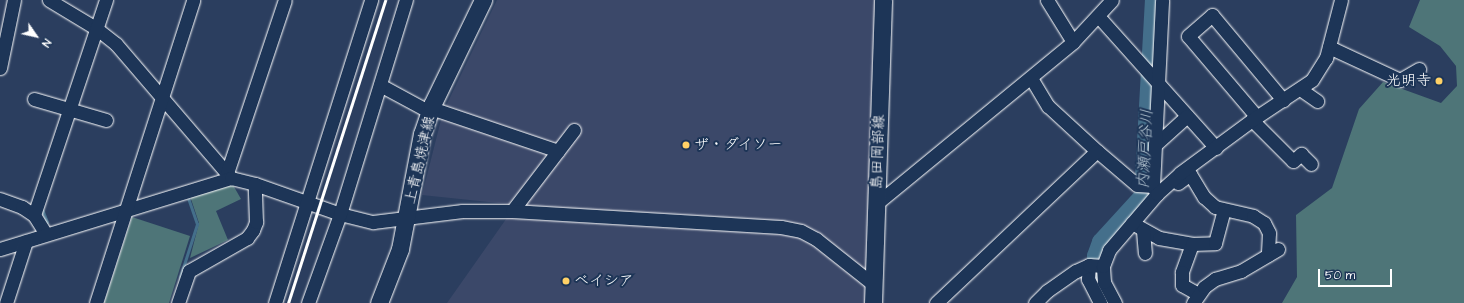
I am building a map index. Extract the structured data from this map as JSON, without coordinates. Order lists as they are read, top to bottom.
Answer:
{
  "streets": {
    "main road": ["島田岡部線", "上青島焼津線"]
  },
  "water": ["内瀬戸谷川"],
  "places": ["光明寺", "ザ・ダイソー", "ベイシア"],
  "scale_bar": "50 m",
  "north": "bottom right"
}
